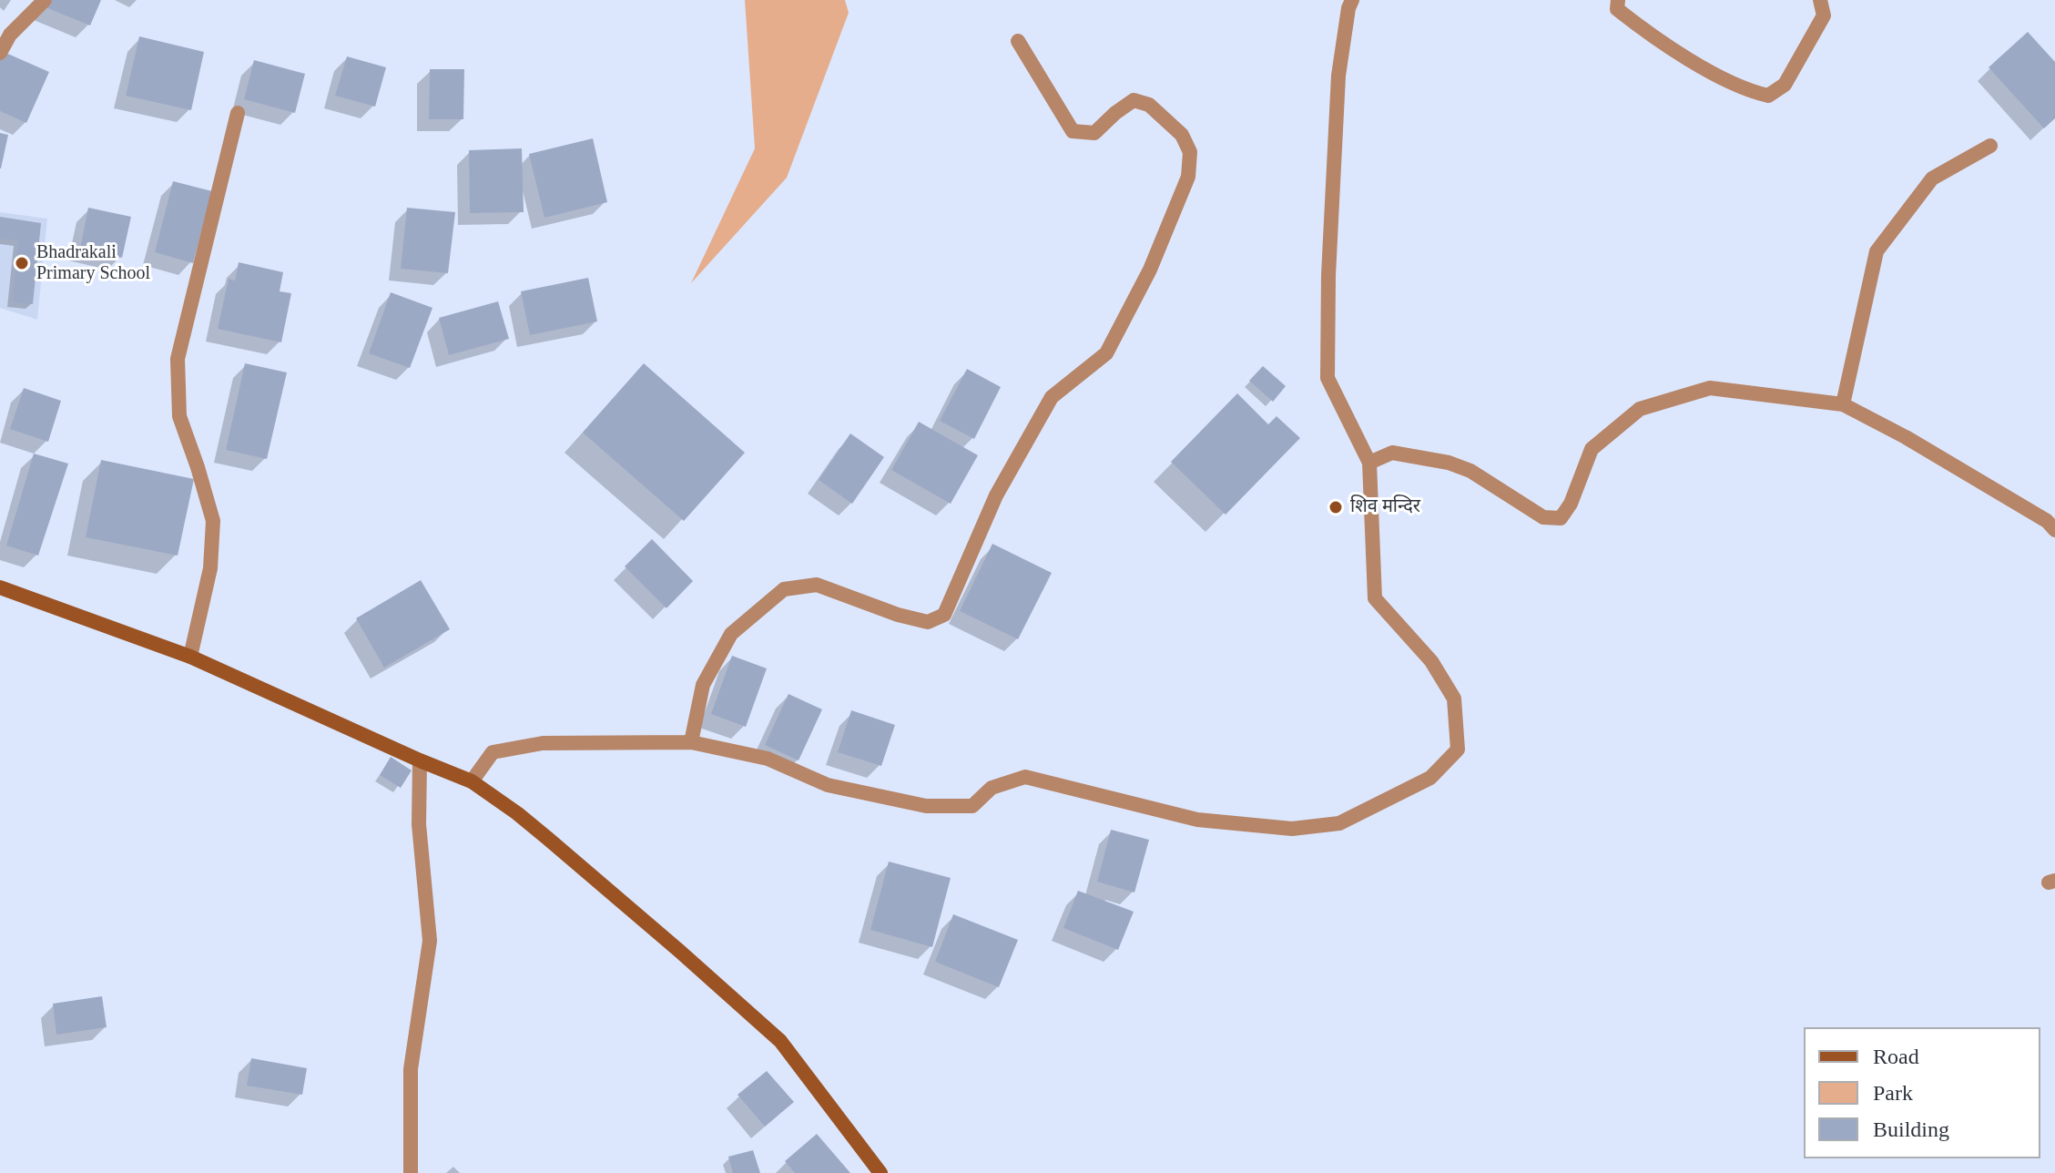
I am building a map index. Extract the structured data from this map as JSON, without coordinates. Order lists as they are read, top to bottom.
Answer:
{
  "places": ["Bhadrakali Primary School", "शिव मन्दिर"],
  "legend": ["Road", "Park", "Building"]
}
